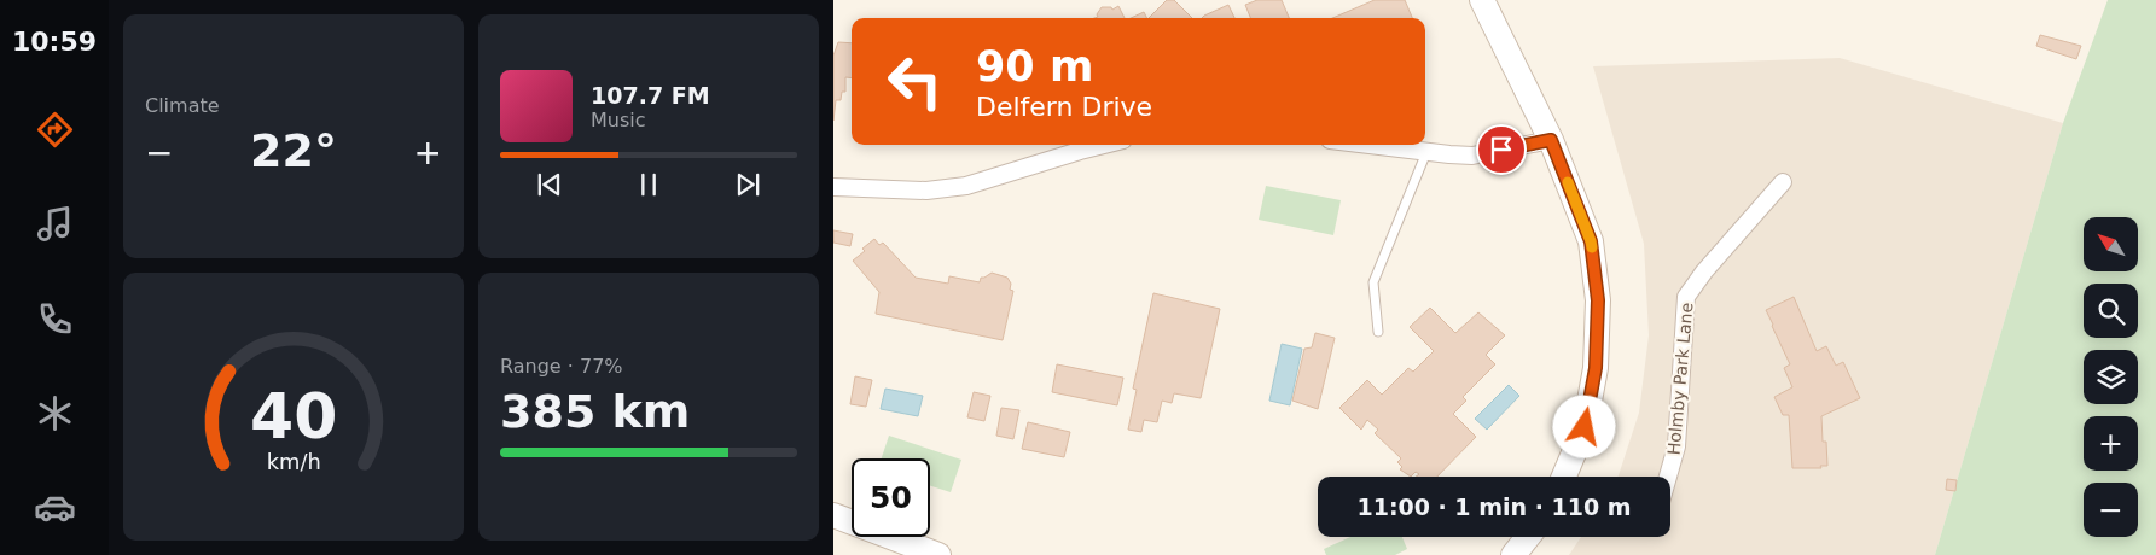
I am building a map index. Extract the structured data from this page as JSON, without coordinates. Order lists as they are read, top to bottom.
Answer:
{
  "streets": {
    "street": ["Holmby Park Lane"]
  },
  "north": "top left",
  "page": {
    "tabs": "10:59",
    "tile": [
      "Climate",
      ["Range · 77%", "385 km"]
    ],
    "turn": ["90 m", "Delfern Drive"],
    "song": ["107.7 FM", "Music"],
    "heat": ["−", "22°", "+"],
    "map_buttons": ["+", "−"],
    "limit": "50",
    "trip": "11:00 · 1 min · 110 m",
    "gauge": ["40", "km/h"]
  }
}
